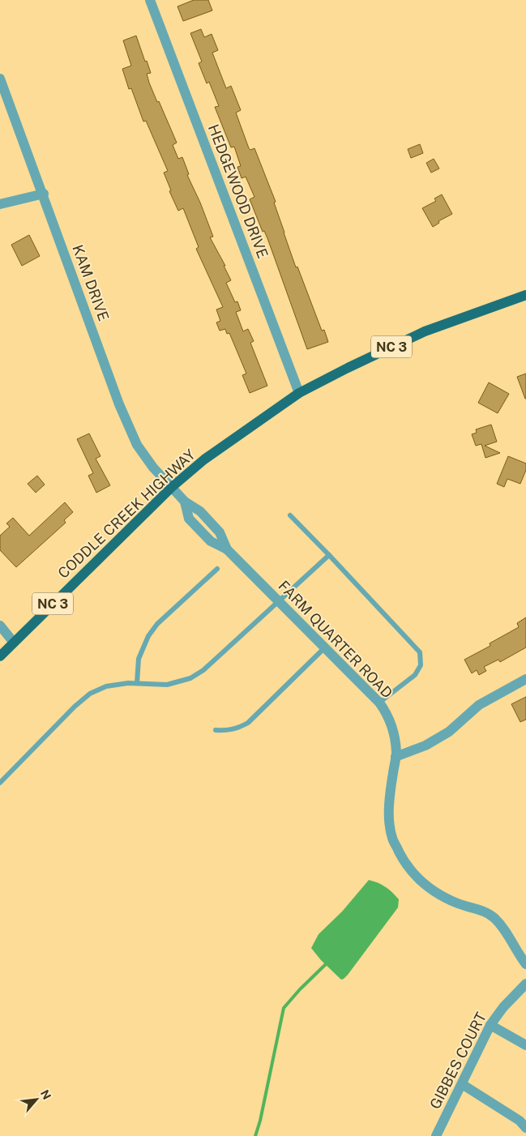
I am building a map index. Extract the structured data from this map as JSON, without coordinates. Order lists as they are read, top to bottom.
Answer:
{
  "streets": {
    "main road": ["NC 3", "CODDLE CREEK HIGHWAY"],
    "street": [
      "HEDGEWOOD DRIVE",
      "KAM DRIVE",
      "FARM QUARTER ROAD",
      "GIBBES COURT"
    ]
  },
  "crossings": [
    ["HEDGEWOOD DRIVE", "CODDLE CREEK HIGHWAY"],
    ["KAM DRIVE", "CODDLE CREEK HIGHWAY"],
    ["KAM DRIVE", "FARM QUARTER ROAD"],
    ["CODDLE CREEK HIGHWAY", "FARM QUARTER ROAD"]
  ],
  "north": "top right"
}
